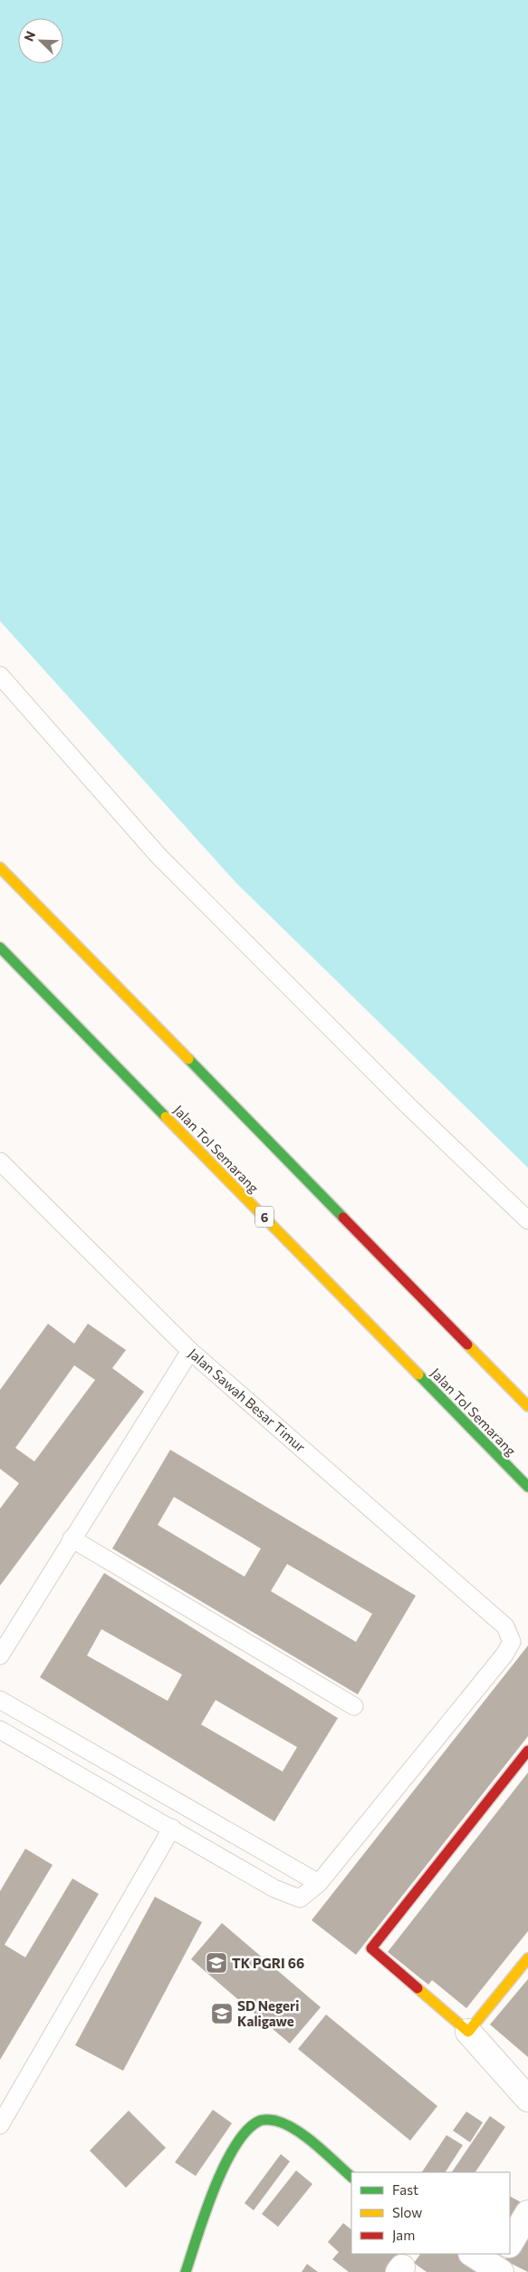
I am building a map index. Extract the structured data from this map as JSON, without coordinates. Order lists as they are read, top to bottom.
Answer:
{
  "streets": {
    "main road": ["Jalan Tol Semarang", "6"],
    "lane": ["Jalan Sawah Besar Timur"]
  },
  "places": {
    "school or university": ["TK PGRI 66", "SD Negeri Kaligawe"]
  },
  "legend": ["Fast", "Slow", "Jam"],
  "north": "top left"
}
